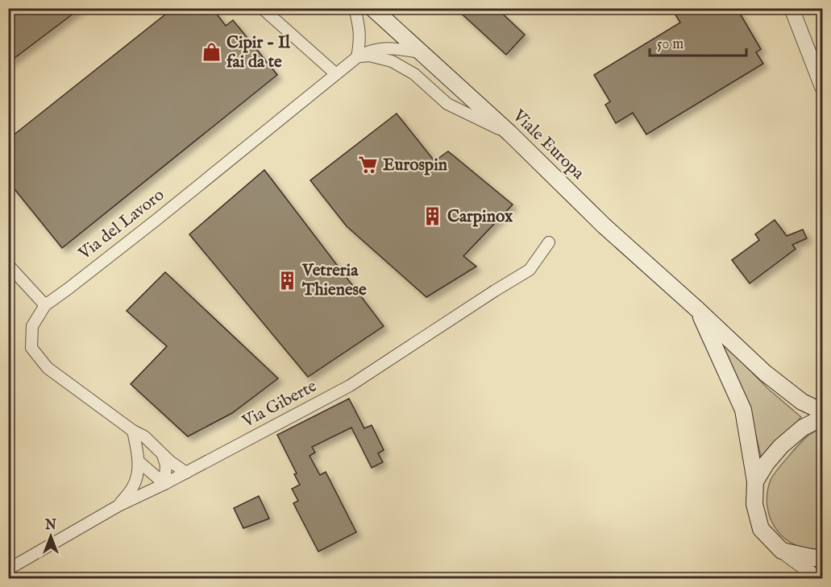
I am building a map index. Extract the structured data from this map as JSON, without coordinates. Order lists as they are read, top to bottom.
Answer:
{
  "streets": {
    "main road": ["Viale Europa"],
    "street": ["Via del Lavoro", "Via Giberte"]
  },
  "crossings": [
    ["Viale Europa", "Via del Lavoro"],
    ["Via del Lavoro", "Via Giberte"]
  ],
  "places": {
    "shop": ["Cipir - Il fai da te"],
    "supermarket": ["Eurospin"],
    "building": ["Carpinox", "Vetreria Thienese"]
  },
  "scale_bar": "50 m",
  "north": "top"
}
